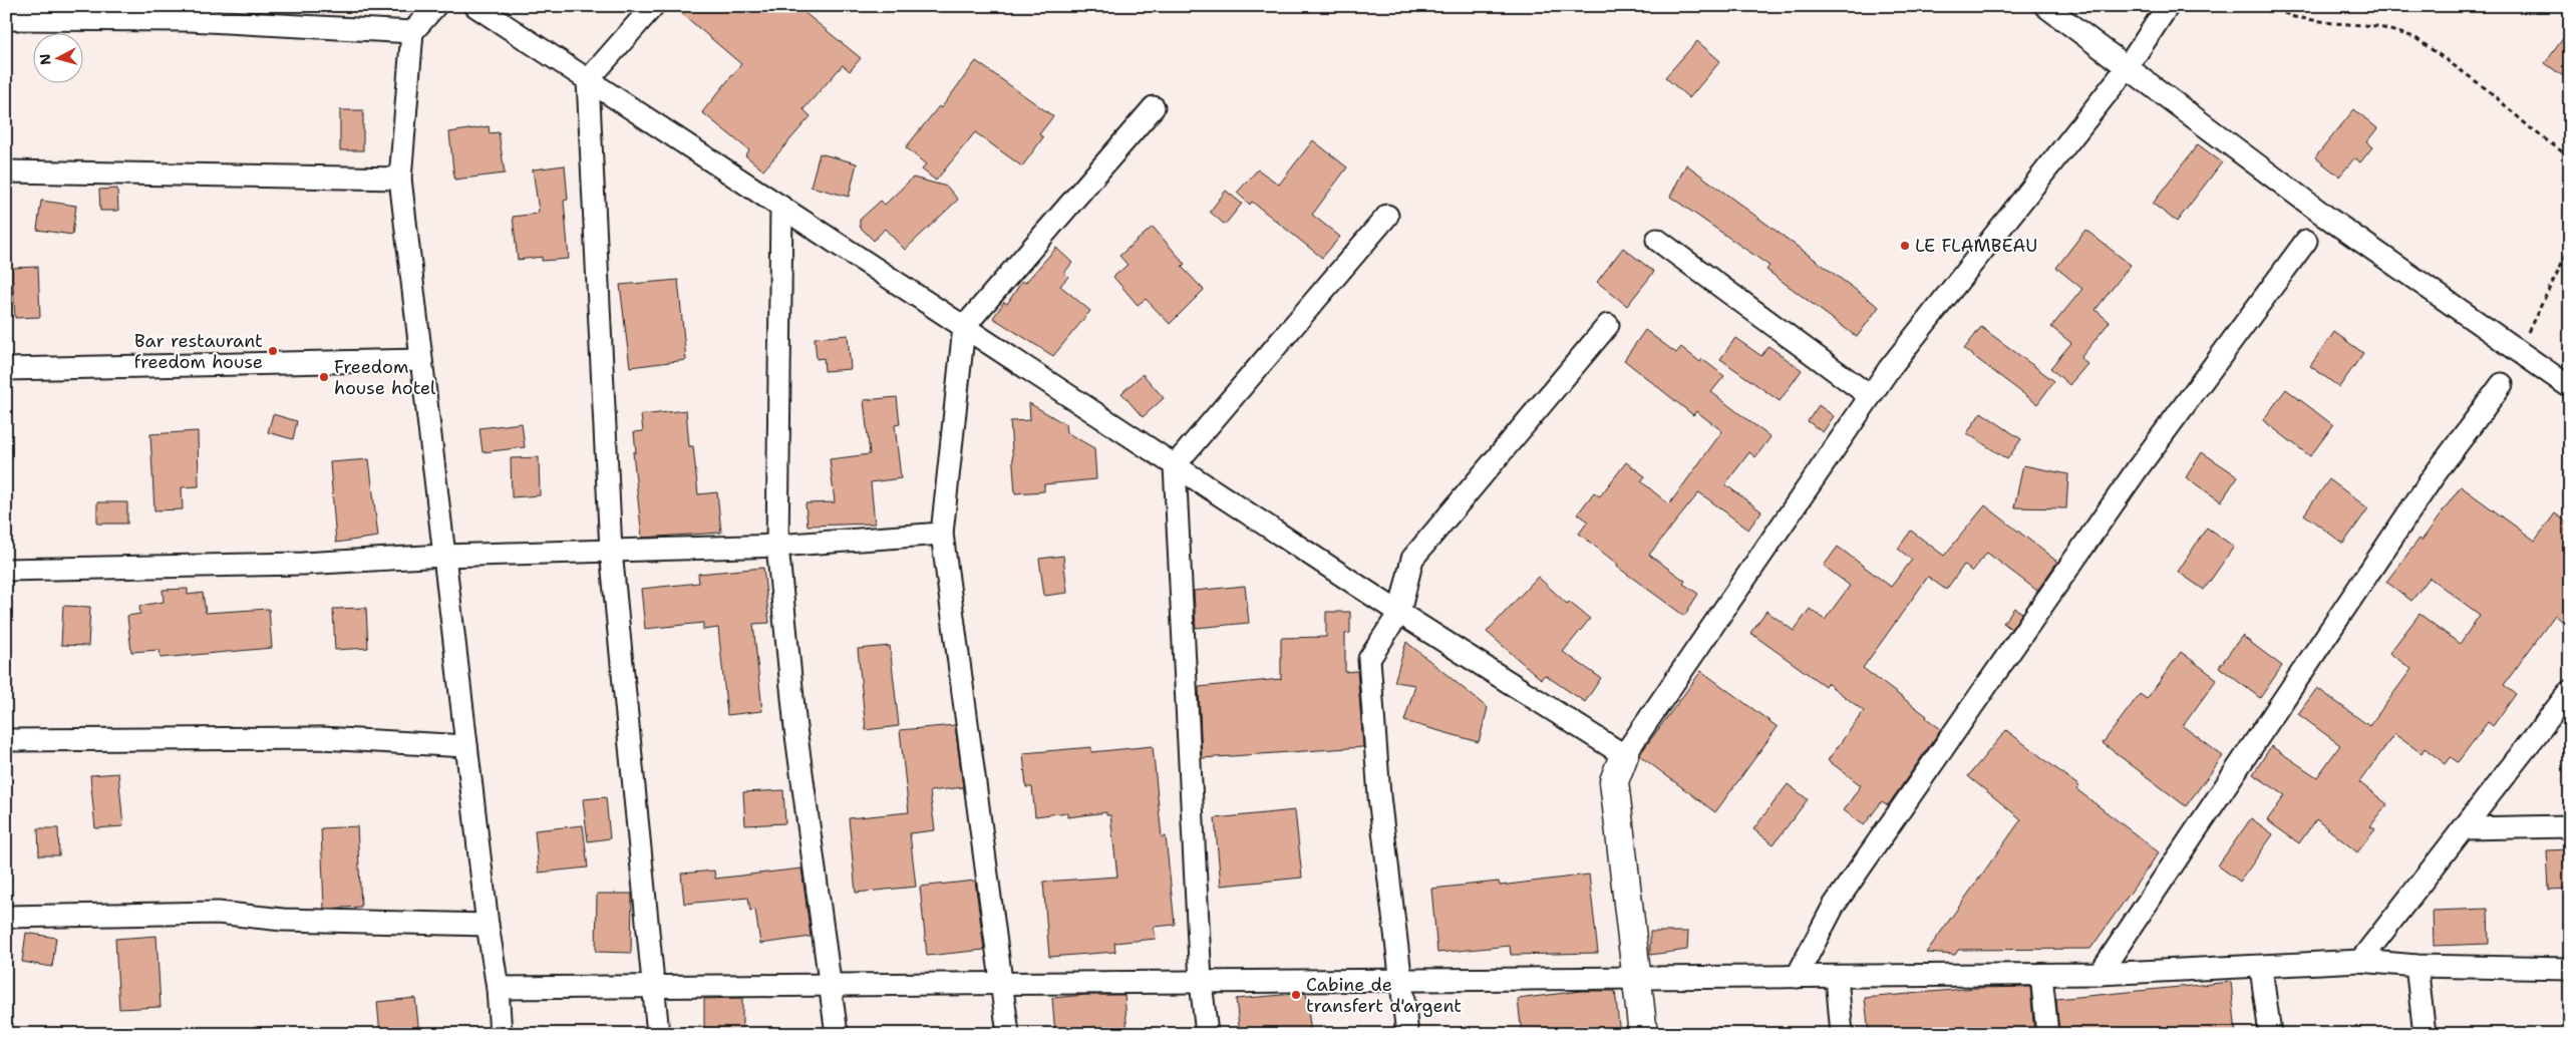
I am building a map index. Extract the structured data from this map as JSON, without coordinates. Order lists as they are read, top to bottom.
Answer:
{
  "places": [
    "LE FLAMBEAU",
    "Bar restaurant freedom house",
    "Freedom house hotel",
    "Cabine de transfert d'argent"
  ],
  "north": "left"
}
